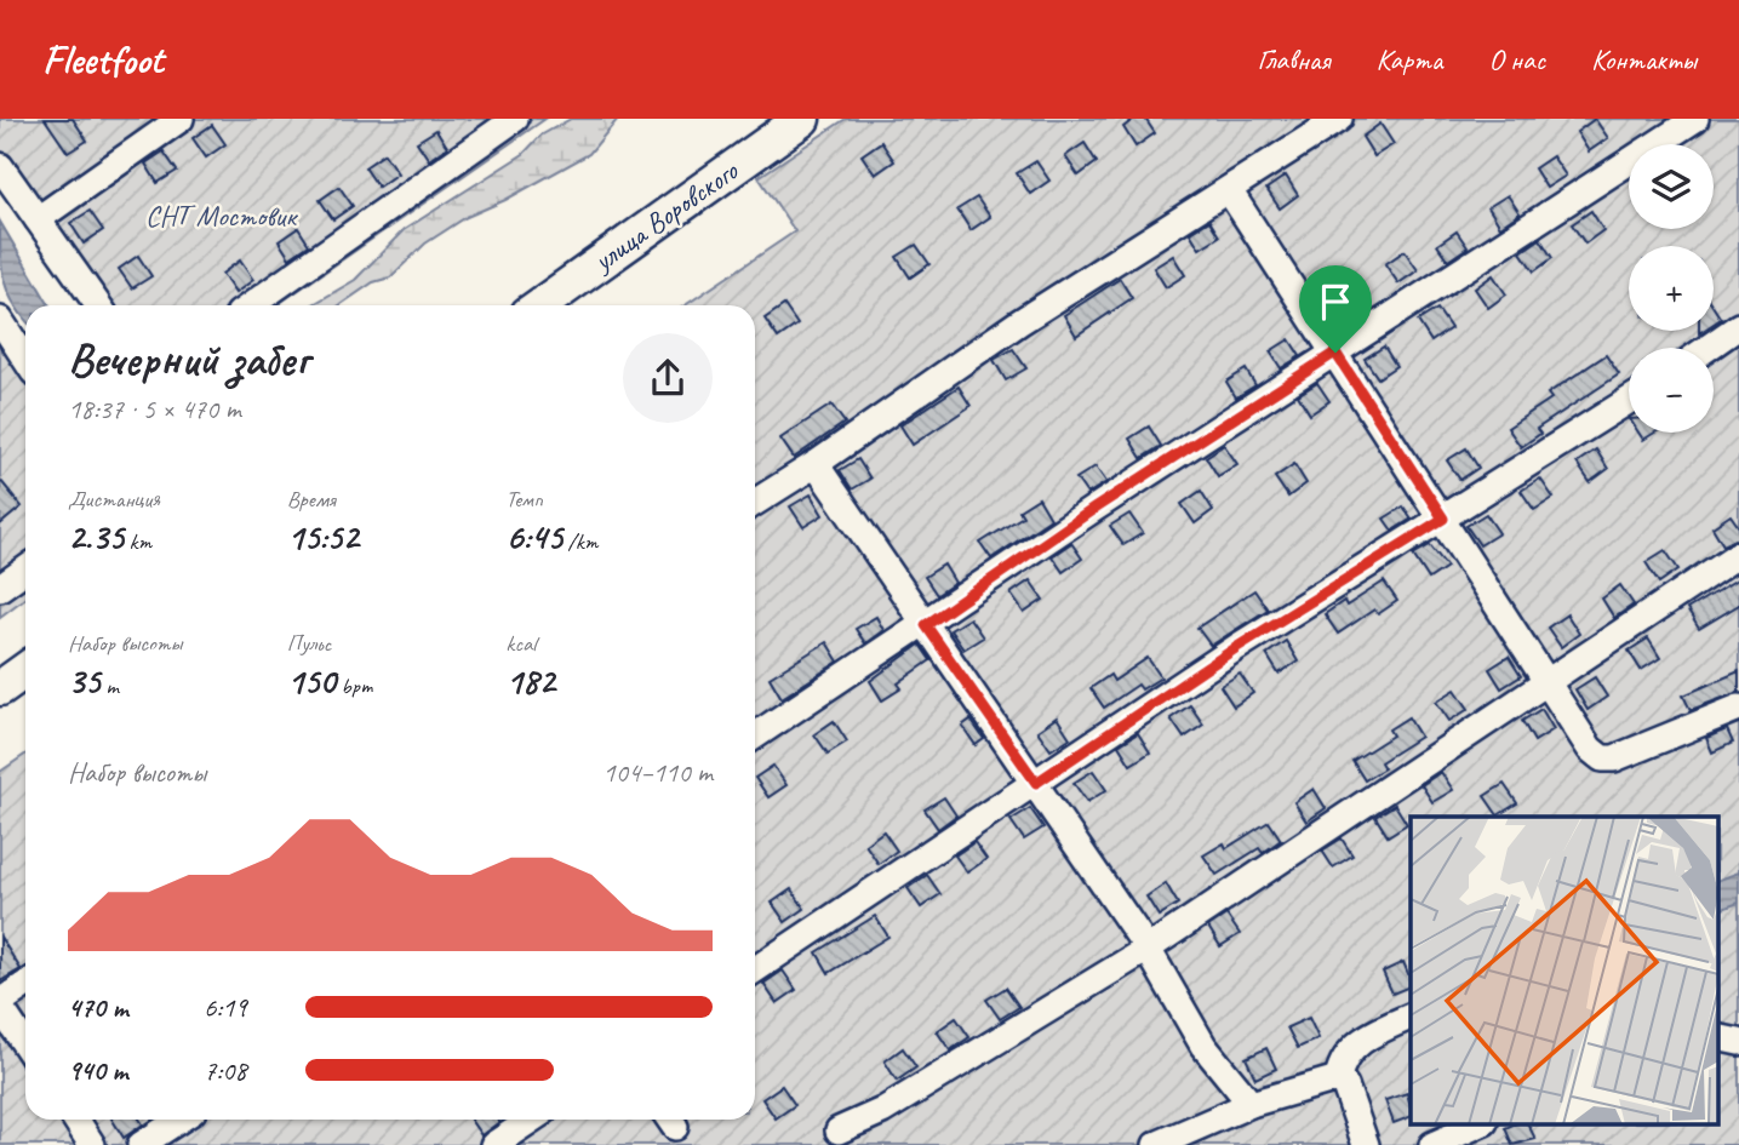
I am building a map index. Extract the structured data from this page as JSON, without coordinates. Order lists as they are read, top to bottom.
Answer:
{
  "streets": {
    "main road": ["улица Воровского"]
  },
  "parks": ["СНТ Мостовик"],
  "page": {
    "header": "Fleetfoot",
    "nav": [
      "Главная",
      "Карта",
      "О нас",
      "Контакты"
    ],
    "map_buttons": ["+", "−"],
    "heading": ["Вечерний забег", "18:37 · 5 × 470 m"],
    "stats": [
      ["Дистанция", "2.35 km"],
      ["Время", "15:52"],
      ["Темп", "6:45 /km"],
      ["Набор высоты", "35 m"],
      ["Пульс", "150 bpm"],
      ["kcal", "182"]
    ],
    "chart": ["Набор высоты", "104–110 m"],
    "list": [
      {
        "name": "470 m",
        "note": "6:19"
      },
      {
        "name": "940 m",
        "note": "7:08"
      }
    ]
  }
}
